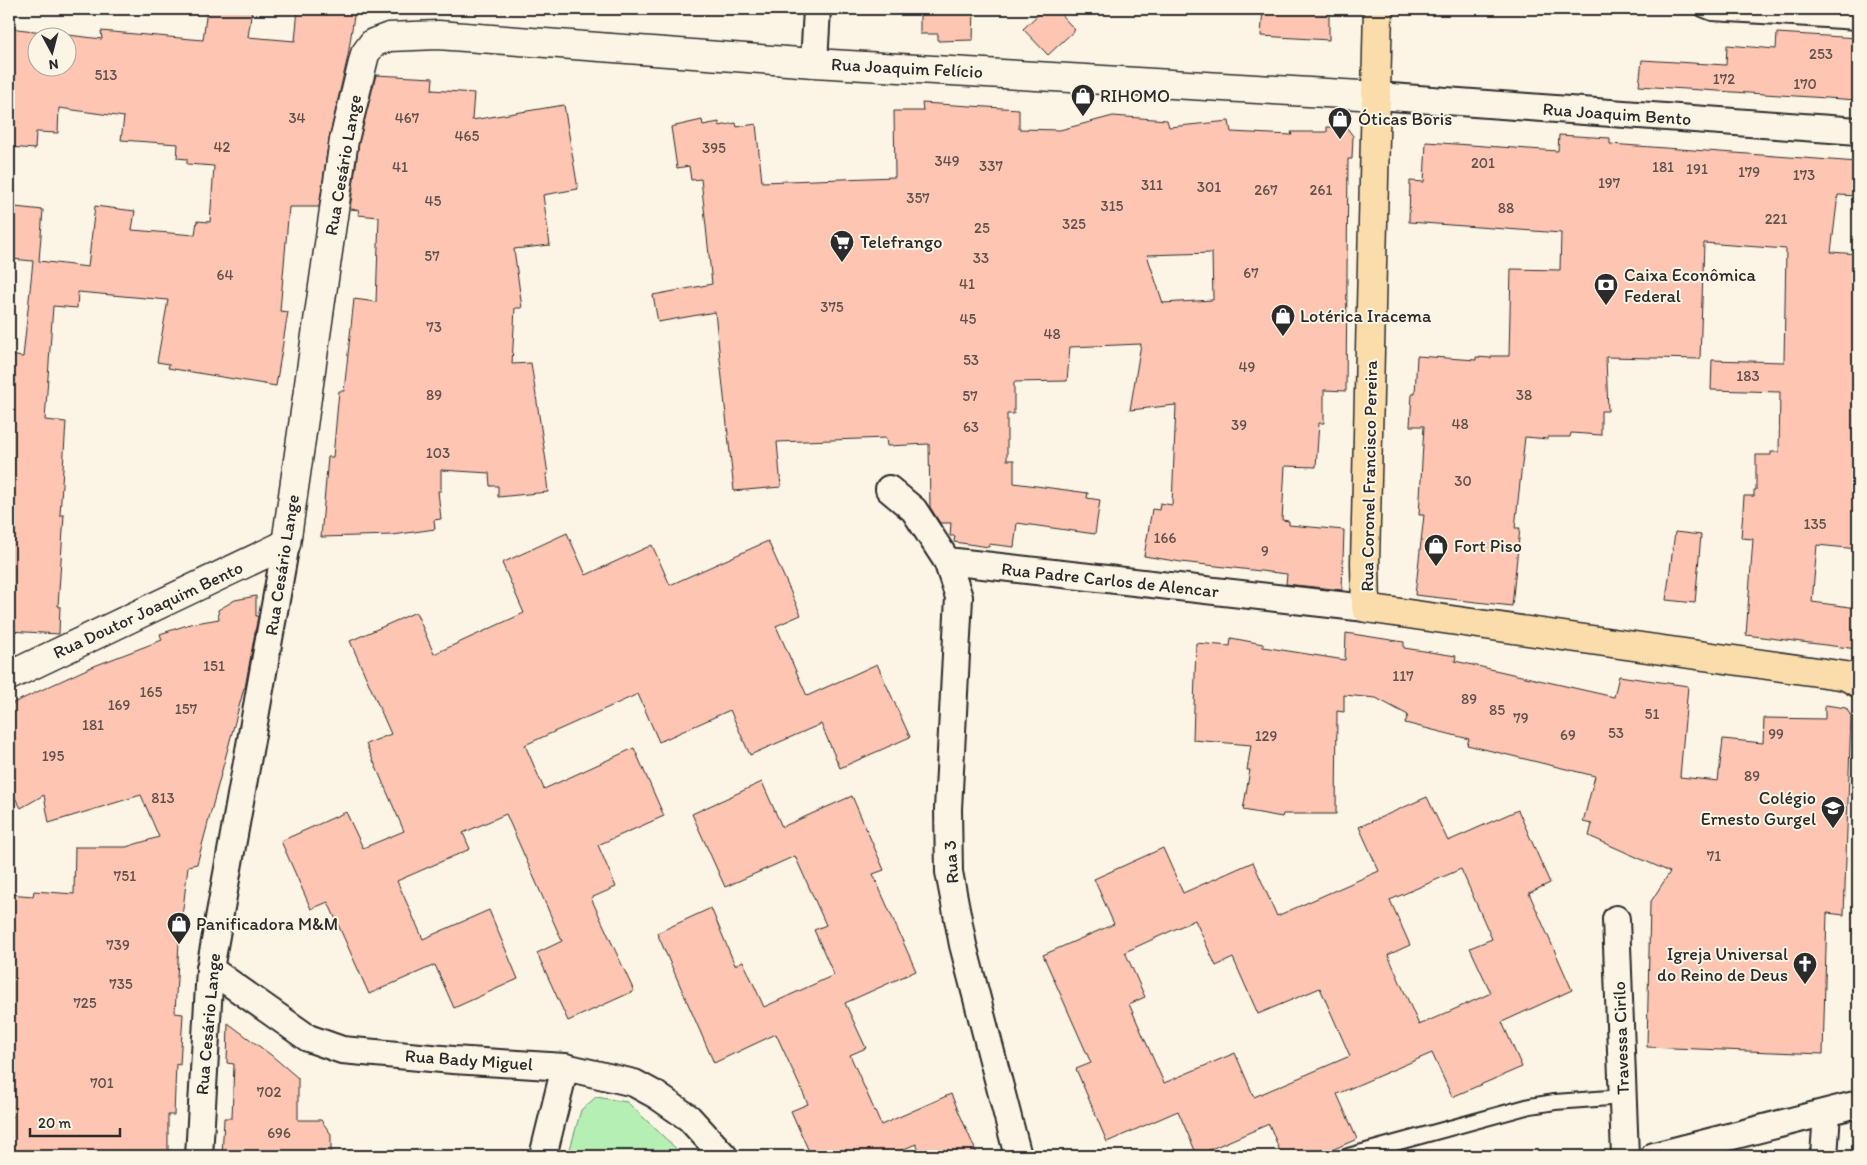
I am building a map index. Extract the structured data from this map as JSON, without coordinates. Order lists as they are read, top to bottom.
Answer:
{
  "streets": {
    "main road": [
      "Rua Joaquim Felício",
      "Rua Cesário Lange",
      "Rua Coronel Francisco Pereira",
      "Rua Doutor Joaquim Bento"
    ],
    "street": [
      "Rua Joaquim Bento",
      "Rua Padre Carlos de Alencar",
      "Rua 3",
      "Travessa Cirílo",
      "Rua Bady Miguel"
    ]
  },
  "crossings": [
    ["Rua Joaquim Felício", "Rua Joaquim Bento"],
    ["Rua Joaquim Felício", "Rua Cesário Lange"],
    ["Rua Joaquim Felício", "Rua Coronel Francisco Pereira"],
    ["Rua Joaquim Bento", "Rua Coronel Francisco Pereira"],
    ["Rua Cesário Lange", "Rua Doutor Joaquim Bento"],
    ["Rua Cesário Lange", "Rua Bady Miguel"],
    ["Rua Coronel Francisco Pereira", "Rua Padre Carlos de Alencar"],
    ["Rua Padre Carlos de Alencar", "Rua 3"]
  ],
  "places": {
    "shop": [
      "RIHOMO",
      "Óticas Boris",
      "Lotérica Iracema",
      "Fort Piso",
      "Panificadora M&M"
    ],
    "supermarket": ["Telefrango"],
    "bank": ["Caixa Econômica Federal"],
    "school or university": ["Colégio Ernesto Gurgel"],
    "church": ["Igreja Universal do Reino de Deus"]
  },
  "house_numbers": [
    "253",
    "513",
    "172",
    "170",
    "34",
    "467",
    "465",
    "42",
    "395",
    "349",
    "201",
    "337",
    "41",
    "181",
    "191",
    "179",
    "173",
    "197",
    "311",
    "301",
    "267",
    "261",
    "357",
    "45",
    "315",
    "88",
    "221",
    "325",
    "25",
    "57",
    "33",
    "67",
    "64",
    "41",
    "375",
    "45",
    "73",
    "48",
    "53",
    "49",
    "183",
    "89",
    "38",
    "57",
    "48",
    "39",
    "63",
    "103",
    "30",
    "135",
    "166",
    "9",
    "151",
    "117",
    "165",
    "89",
    "169",
    "157",
    "85",
    "51",
    "79",
    "181",
    "53",
    "99",
    "69",
    "129",
    "195",
    "89",
    "813",
    "71",
    "751",
    "739",
    "735",
    "725",
    "701",
    "702",
    "696"
  ],
  "scale_bar": "20 m",
  "north": "bottom"
}
